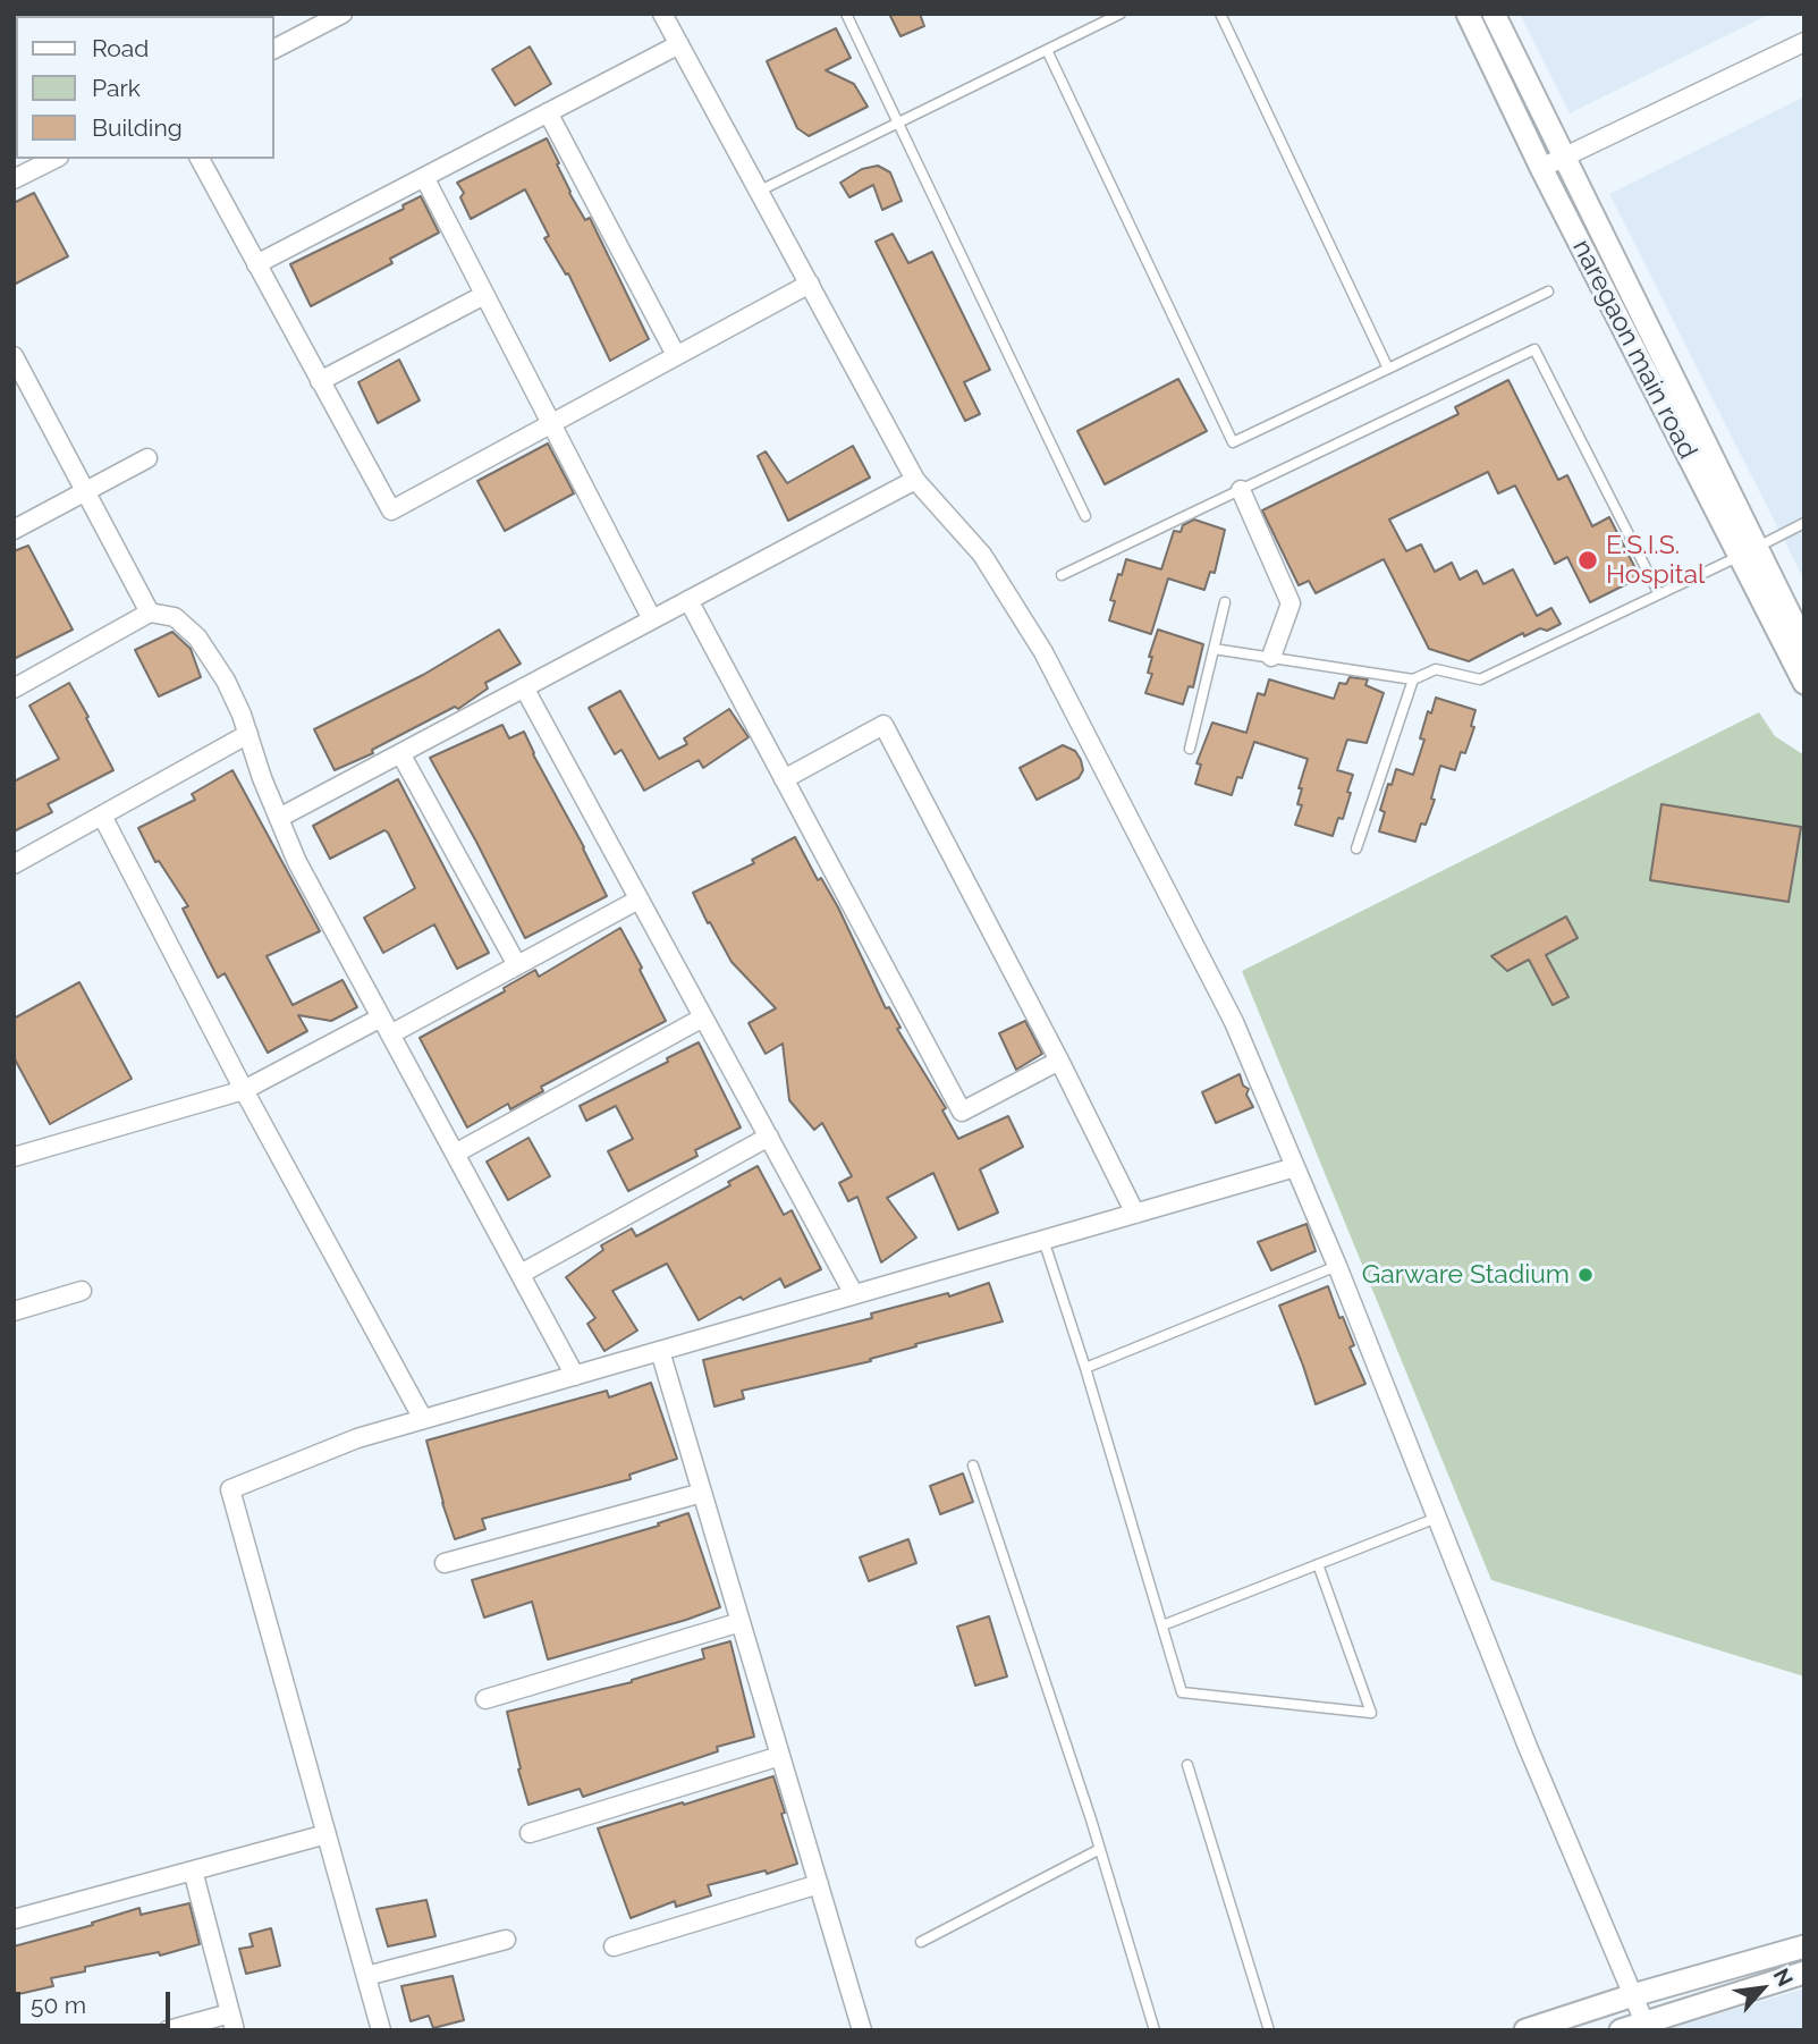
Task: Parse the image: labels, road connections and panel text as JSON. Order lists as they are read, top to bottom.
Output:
{
  "streets": {
    "street": ["naregaon main road"]
  },
  "places": ["E.S.I.S. Hospital", "Garware Stadium"],
  "legend": ["Road", "Park", "Building"],
  "scale_bar": "50 m",
  "north": "top right"
}
